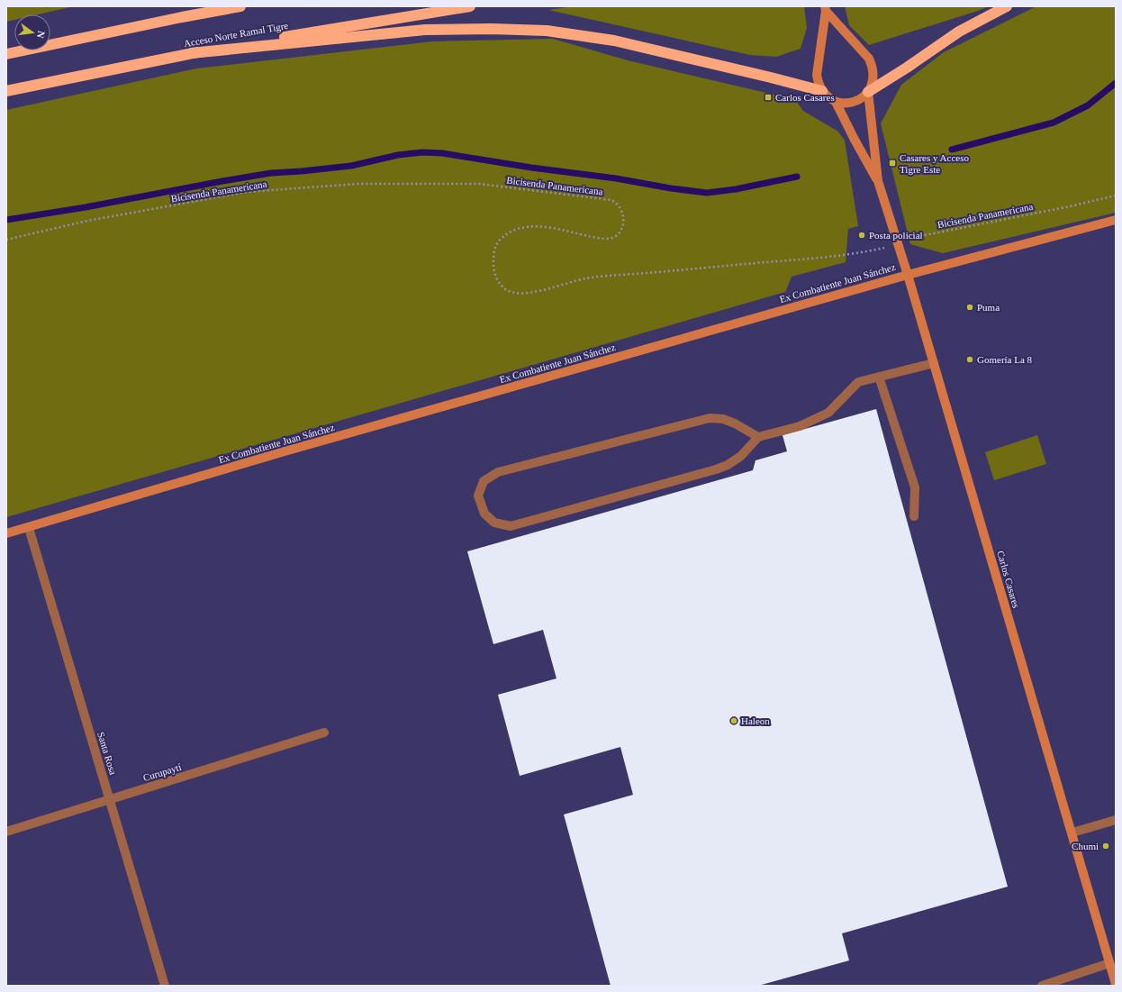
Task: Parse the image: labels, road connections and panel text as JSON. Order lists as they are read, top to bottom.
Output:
{
  "streets": {
    "highway": ["Acceso Norte Ramal Tigre"],
    "street": [
      "Ex Combatiente Juan Sánchez",
      "Carlos Casares",
      "Santa Rosa",
      "Curupaytí"
    ],
    "path": ["Bicisenda Panamericana"]
  },
  "crossings": [
    ["Bicisenda Panamericana", "Carlos Casares"],
    ["Ex Combatiente Juan Sánchez", "Carlos Casares"],
    ["Ex Combatiente Juan Sánchez", "Santa Rosa"],
    ["Santa Rosa", "Curupaytí"]
  ],
  "places": {
    "transit": ["Carlos Casares", "Casares y Acceso Tigre Este"],
    "other": [
      "Posta policial",
      "Puma",
      "Gomería La 8",
      "Haleon",
      "Chumi"
    ]
  },
  "north": "right"
}
